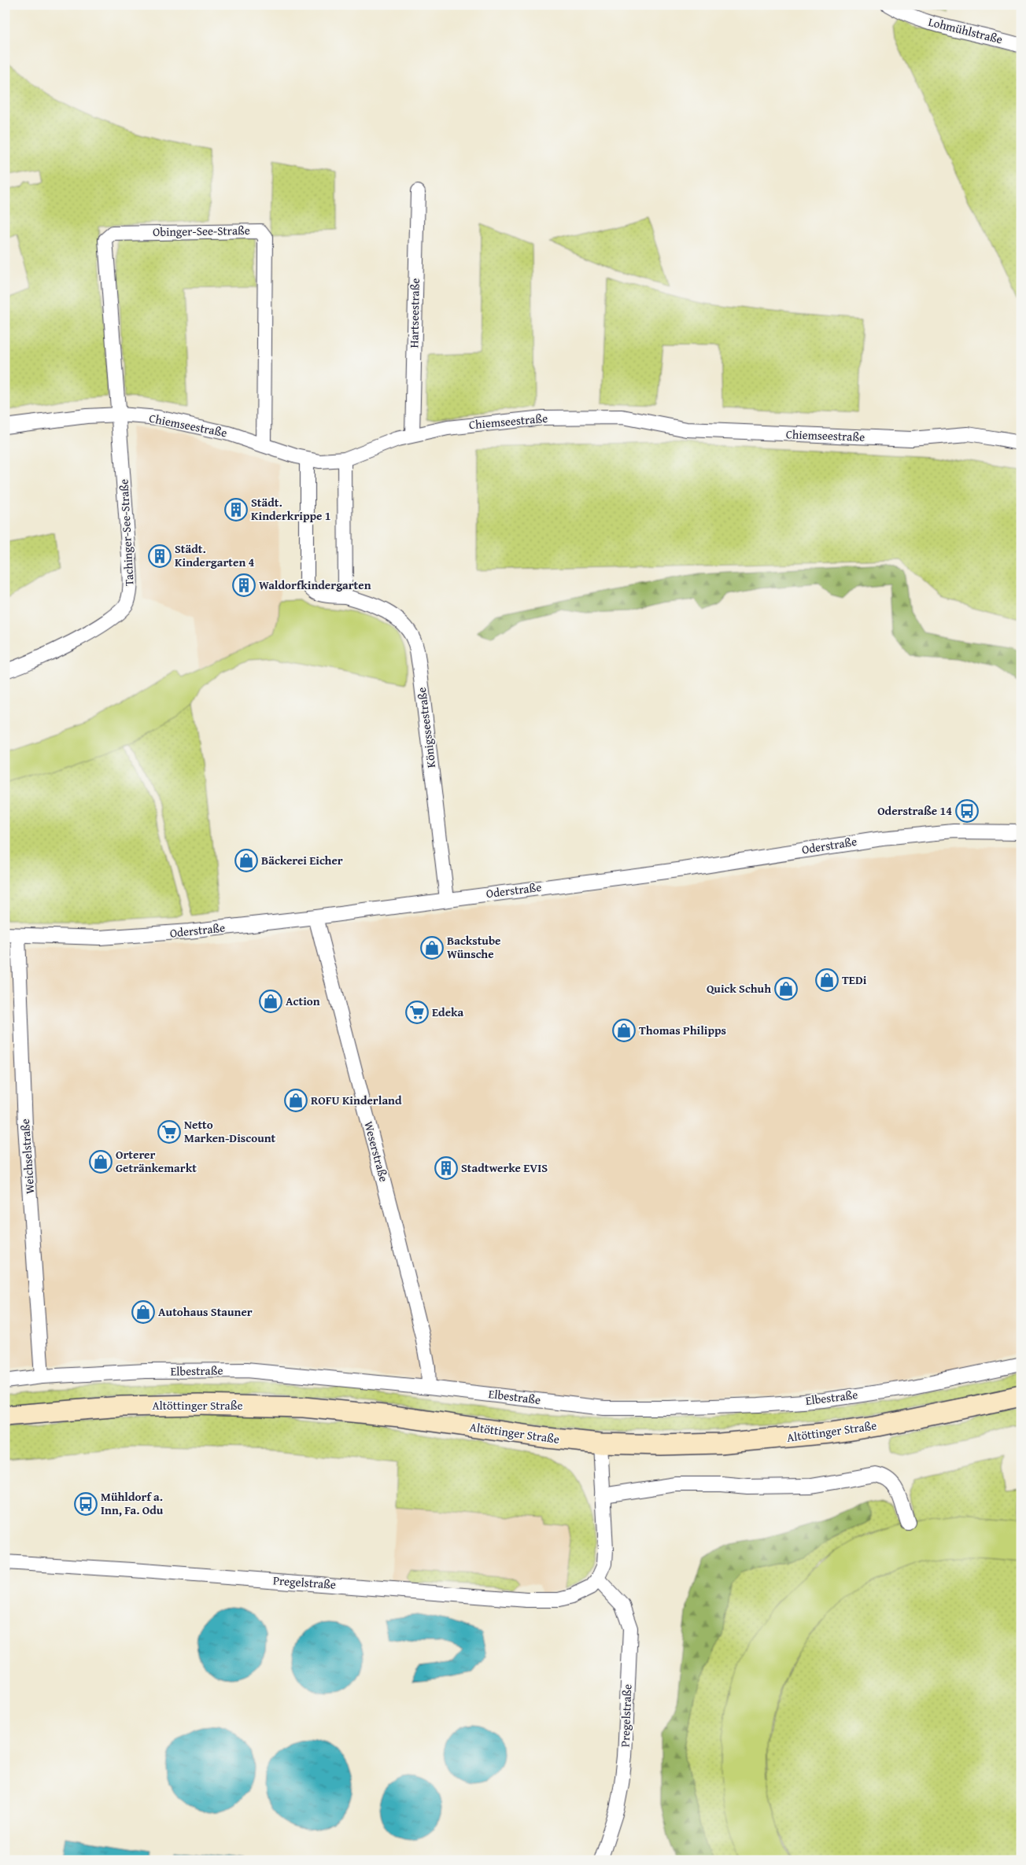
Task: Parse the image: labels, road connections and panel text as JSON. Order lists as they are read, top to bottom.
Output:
{
  "streets": {
    "main road": ["Altöttinger Straße"],
    "street": [
      "Lohmühlstraße",
      "Obinger-See-Straße",
      "Hartseestraße",
      "Chiemseestraße",
      "Tachinger-See-Straße",
      "Königsseestraße",
      "Oderstraße",
      "Weserstraße",
      "Weichselstraße",
      "Elbestraße",
      "Pregelstraße"
    ]
  },
  "crossings": [
    ["Obinger-See-Straße", "Chiemseestraße"],
    ["Obinger-See-Straße", "Tachinger-See-Straße"],
    ["Hartseestraße", "Chiemseestraße"],
    ["Chiemseestraße", "Tachinger-See-Straße"],
    ["Chiemseestraße", "Königsseestraße"],
    ["Königsseestraße", "Oderstraße"],
    ["Oderstraße", "Weserstraße"],
    ["Oderstraße", "Weichselstraße"],
    ["Weserstraße", "Elbestraße"],
    ["Weichselstraße", "Elbestraße"]
  ],
  "places": {
    "building": [
      "Städt. Kinderkrippe 1",
      "Städt. Kindergarten 4",
      "Waldorfkindergarten",
      "Stadtwerke EVIS"
    ],
    "bus stop": ["Oderstraße 14", "Mühldorf a. Inn, Fa. Odu"],
    "shop": [
      "Bäckerei Eicher",
      "Backstube Wünsche",
      "TEDi",
      "Quick Schuh",
      "Action",
      "Thomas Philipps",
      "ROFU Kinderland",
      "Orterer Getränkemarkt",
      "Autohaus Stauner"
    ],
    "supermarket": ["Edeka", "Netto Marken-Discount"]
  }
}
